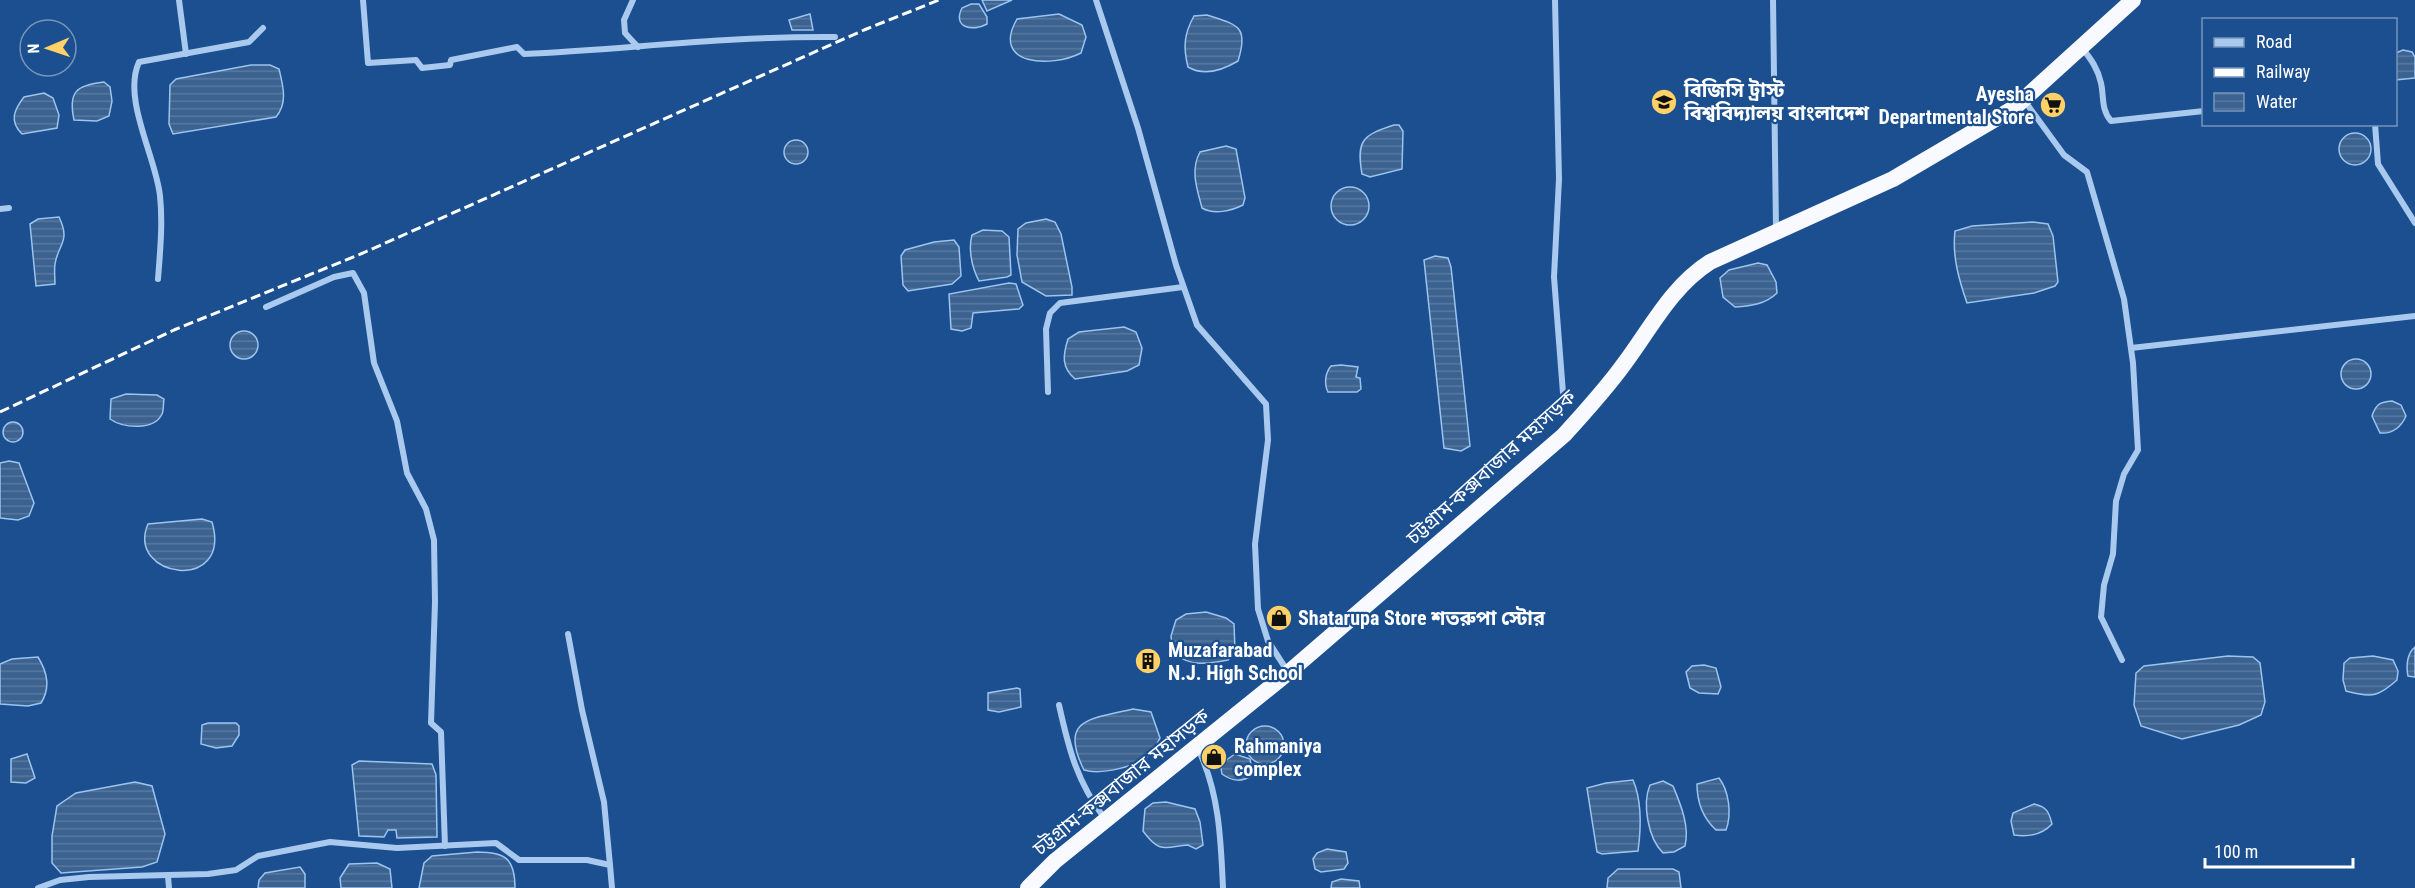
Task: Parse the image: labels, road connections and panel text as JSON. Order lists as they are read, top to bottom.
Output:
{
  "streets": {
    "highway": ["চট্টগ্রাম-কক্সবাজার মহাসড়ক"]
  },
  "places": {
    "school or university": ["বিজিসি ট্রাস্ট বিশ্ববিদ্যালয় বাংলাদেশ"],
    "supermarket": ["Ayesha Departmental Store"],
    "shop": ["Shatarupa Store শতরুপা স্টোর", "Rahmaniya complex"],
    "building": ["Muzafarabad N.J. High School"]
  },
  "legend": ["Road", "Railway", "Water"],
  "scale_bar": "100 m",
  "north": "left"
}
